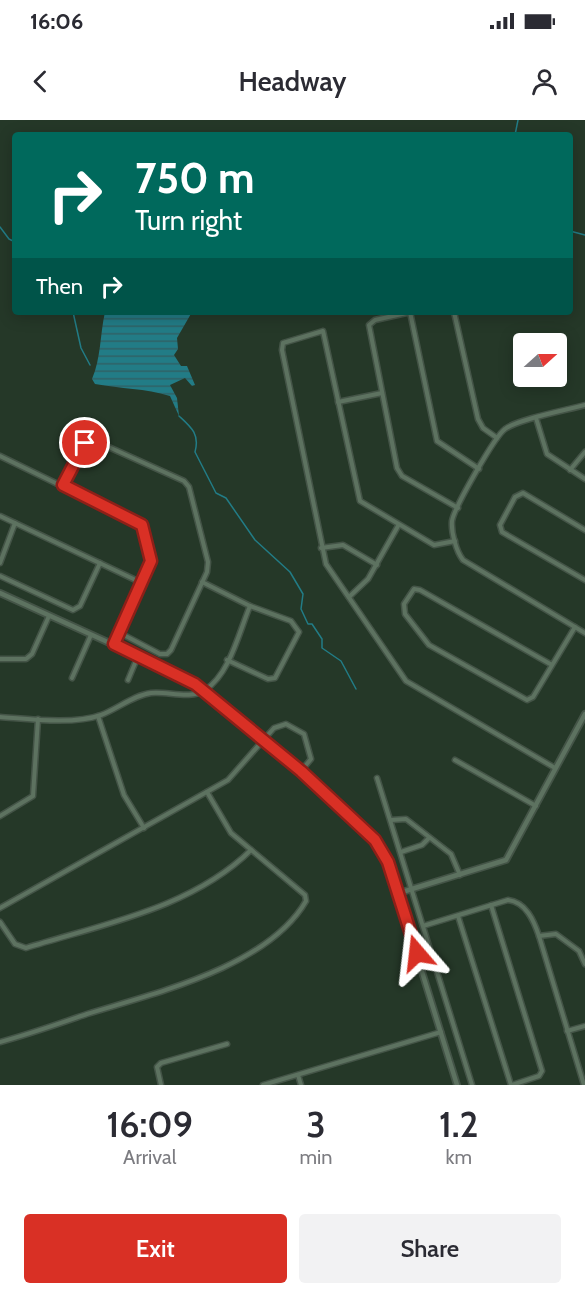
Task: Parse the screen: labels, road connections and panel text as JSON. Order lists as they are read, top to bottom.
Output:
{
  "north": "right",
  "page": {
    "status": "16:06",
    "header": "Headway",
    "turn": ["750 m", "Turn right"],
    "then": "Then",
    "eta": [
      "16:09",
      "Arrival",
      "3",
      "min",
      "1.2",
      "km"
    ],
    "buttons": ["Exit", "Share"]
  }
}
